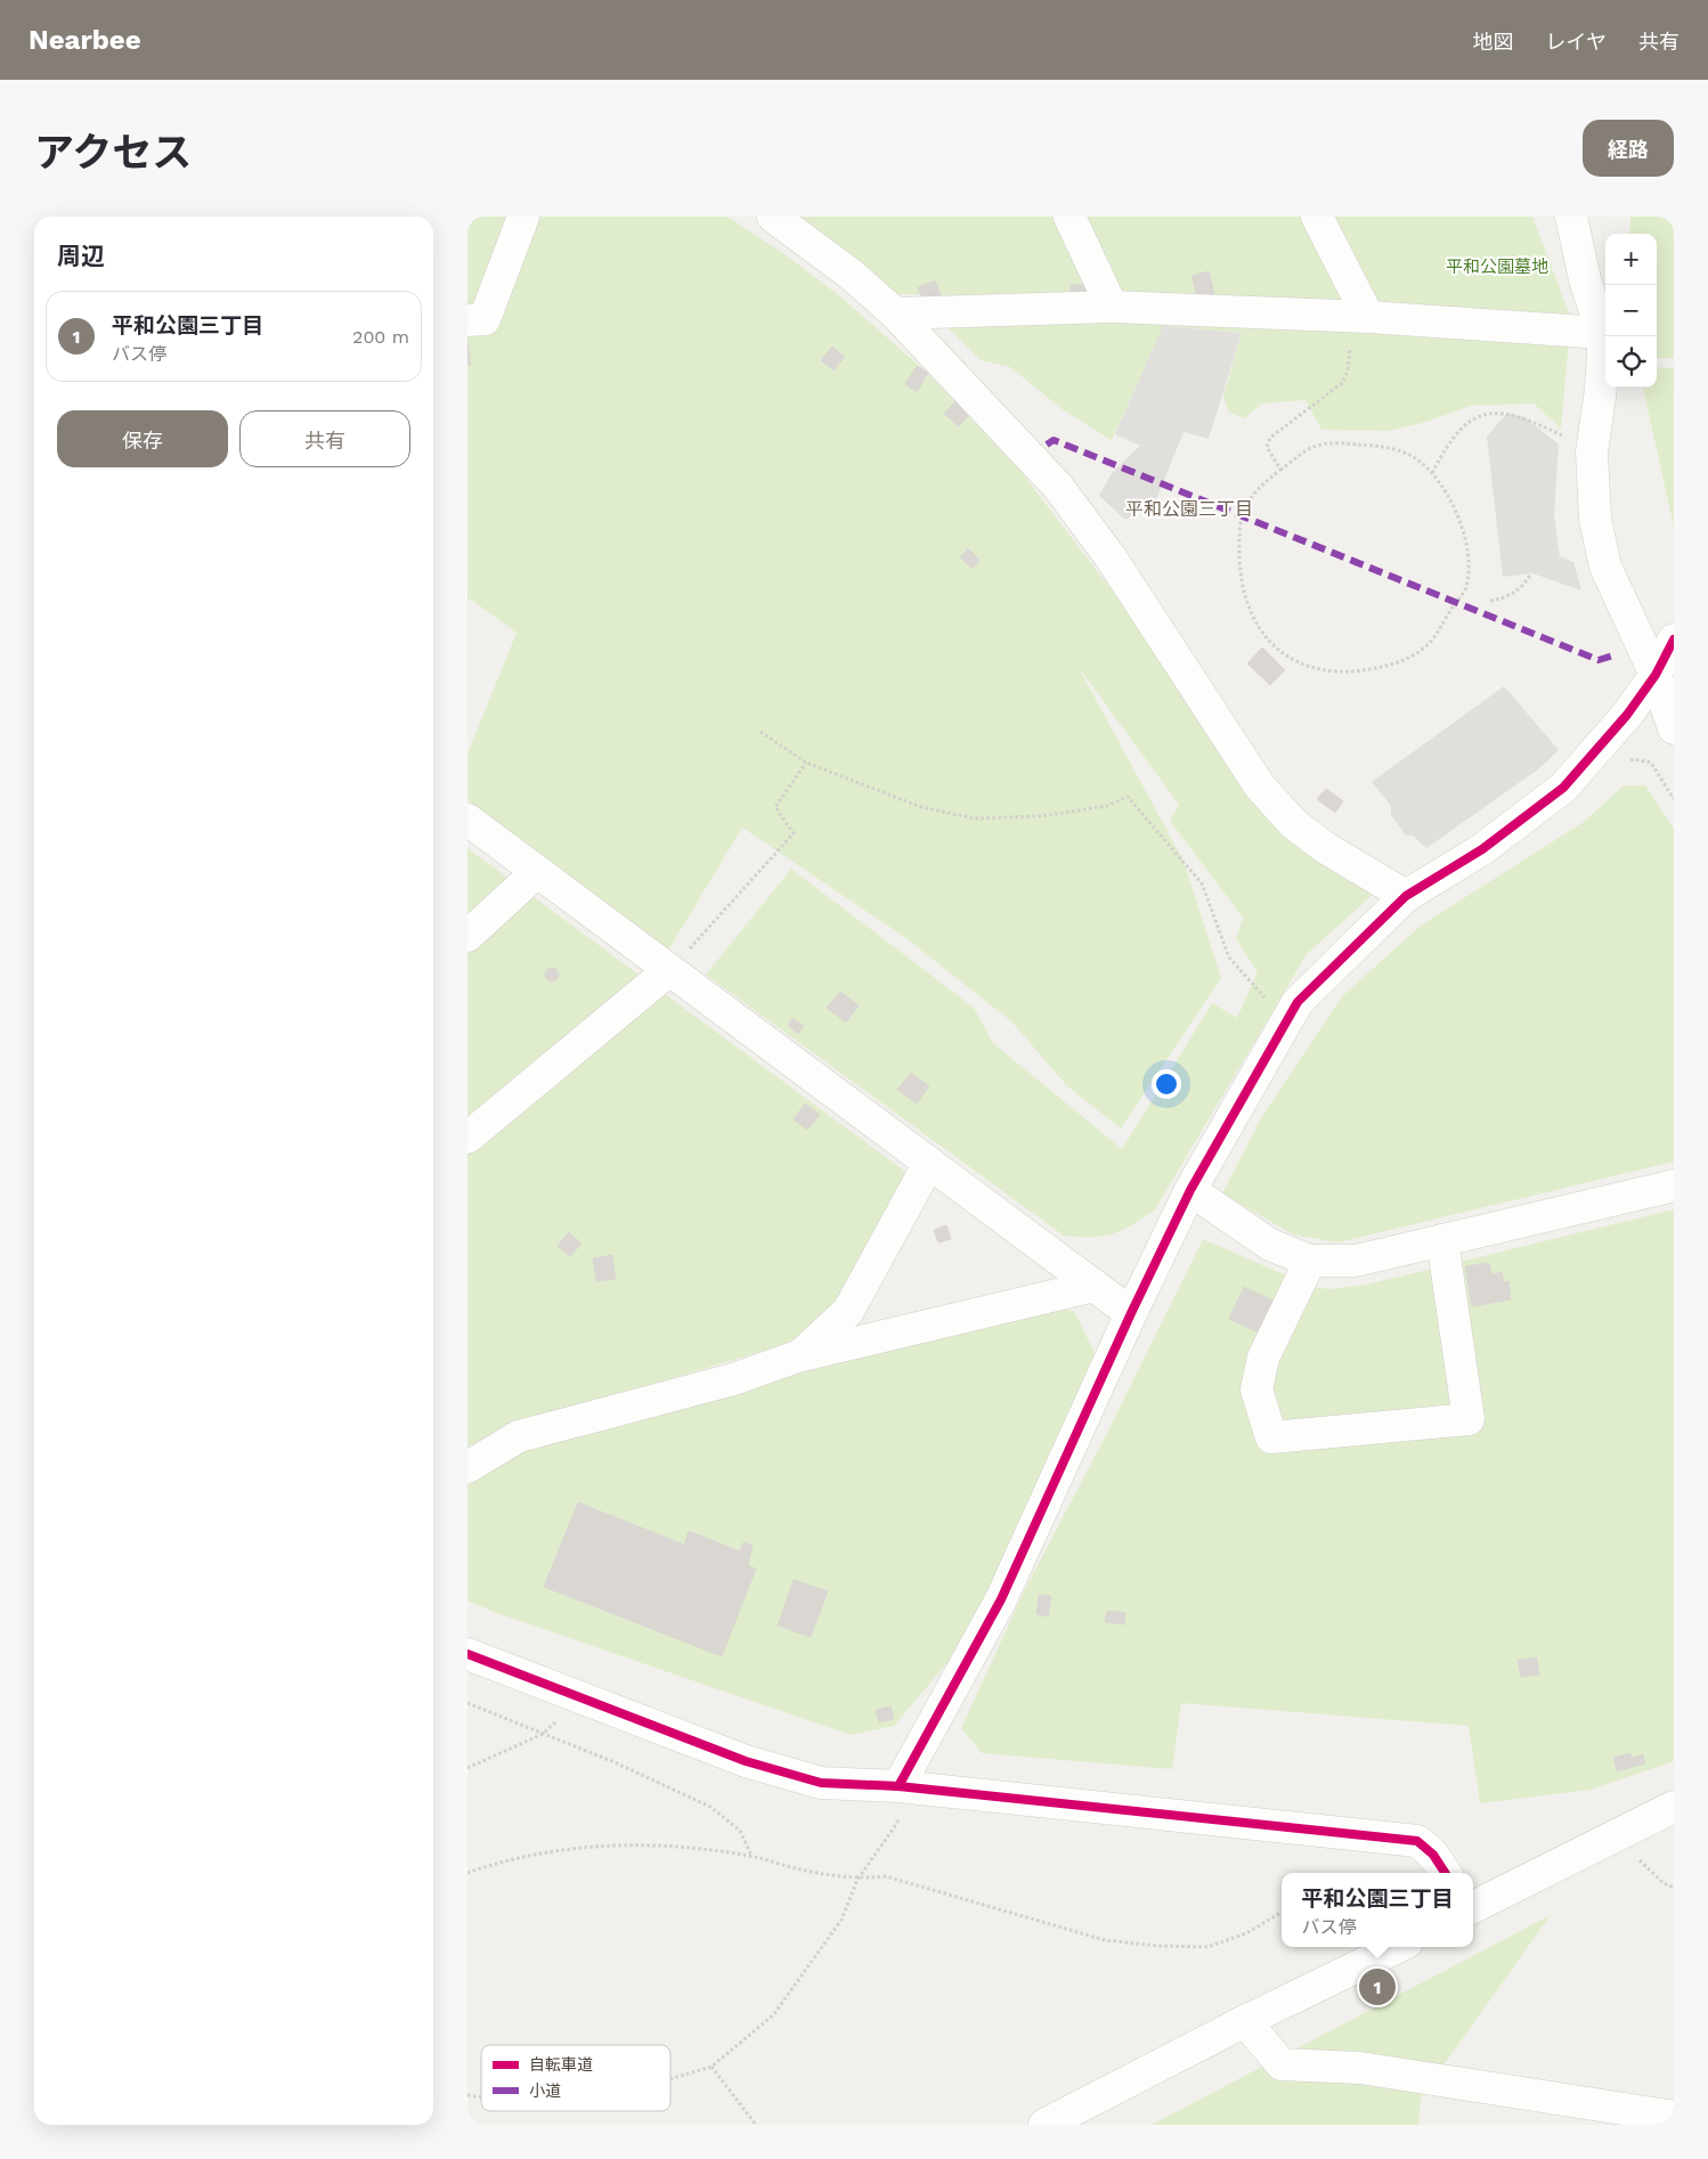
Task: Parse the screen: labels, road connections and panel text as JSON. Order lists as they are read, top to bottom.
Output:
{
  "districts": ["平和公園三丁目"],
  "parks": ["平和公園墓地"],
  "legend": ["自転車道", "小道"],
  "page": {
    "header": "Nearbee",
    "nav": ["地図", "レイヤ", "共有"],
    "title": "アクセス",
    "buttons": [
      "経路",
      ["保存", "共有"]
    ],
    "heading": "周辺",
    "map_buttons": ["+", "−"],
    "list": [
      {
        "mark": "1",
        "name": "平和公園三丁目",
        "note": "バス停",
        "value": "200 m"
      }
    ],
    "popup": ["平和公園三丁目", "バス停"],
    "pins": "1"
  }
}
